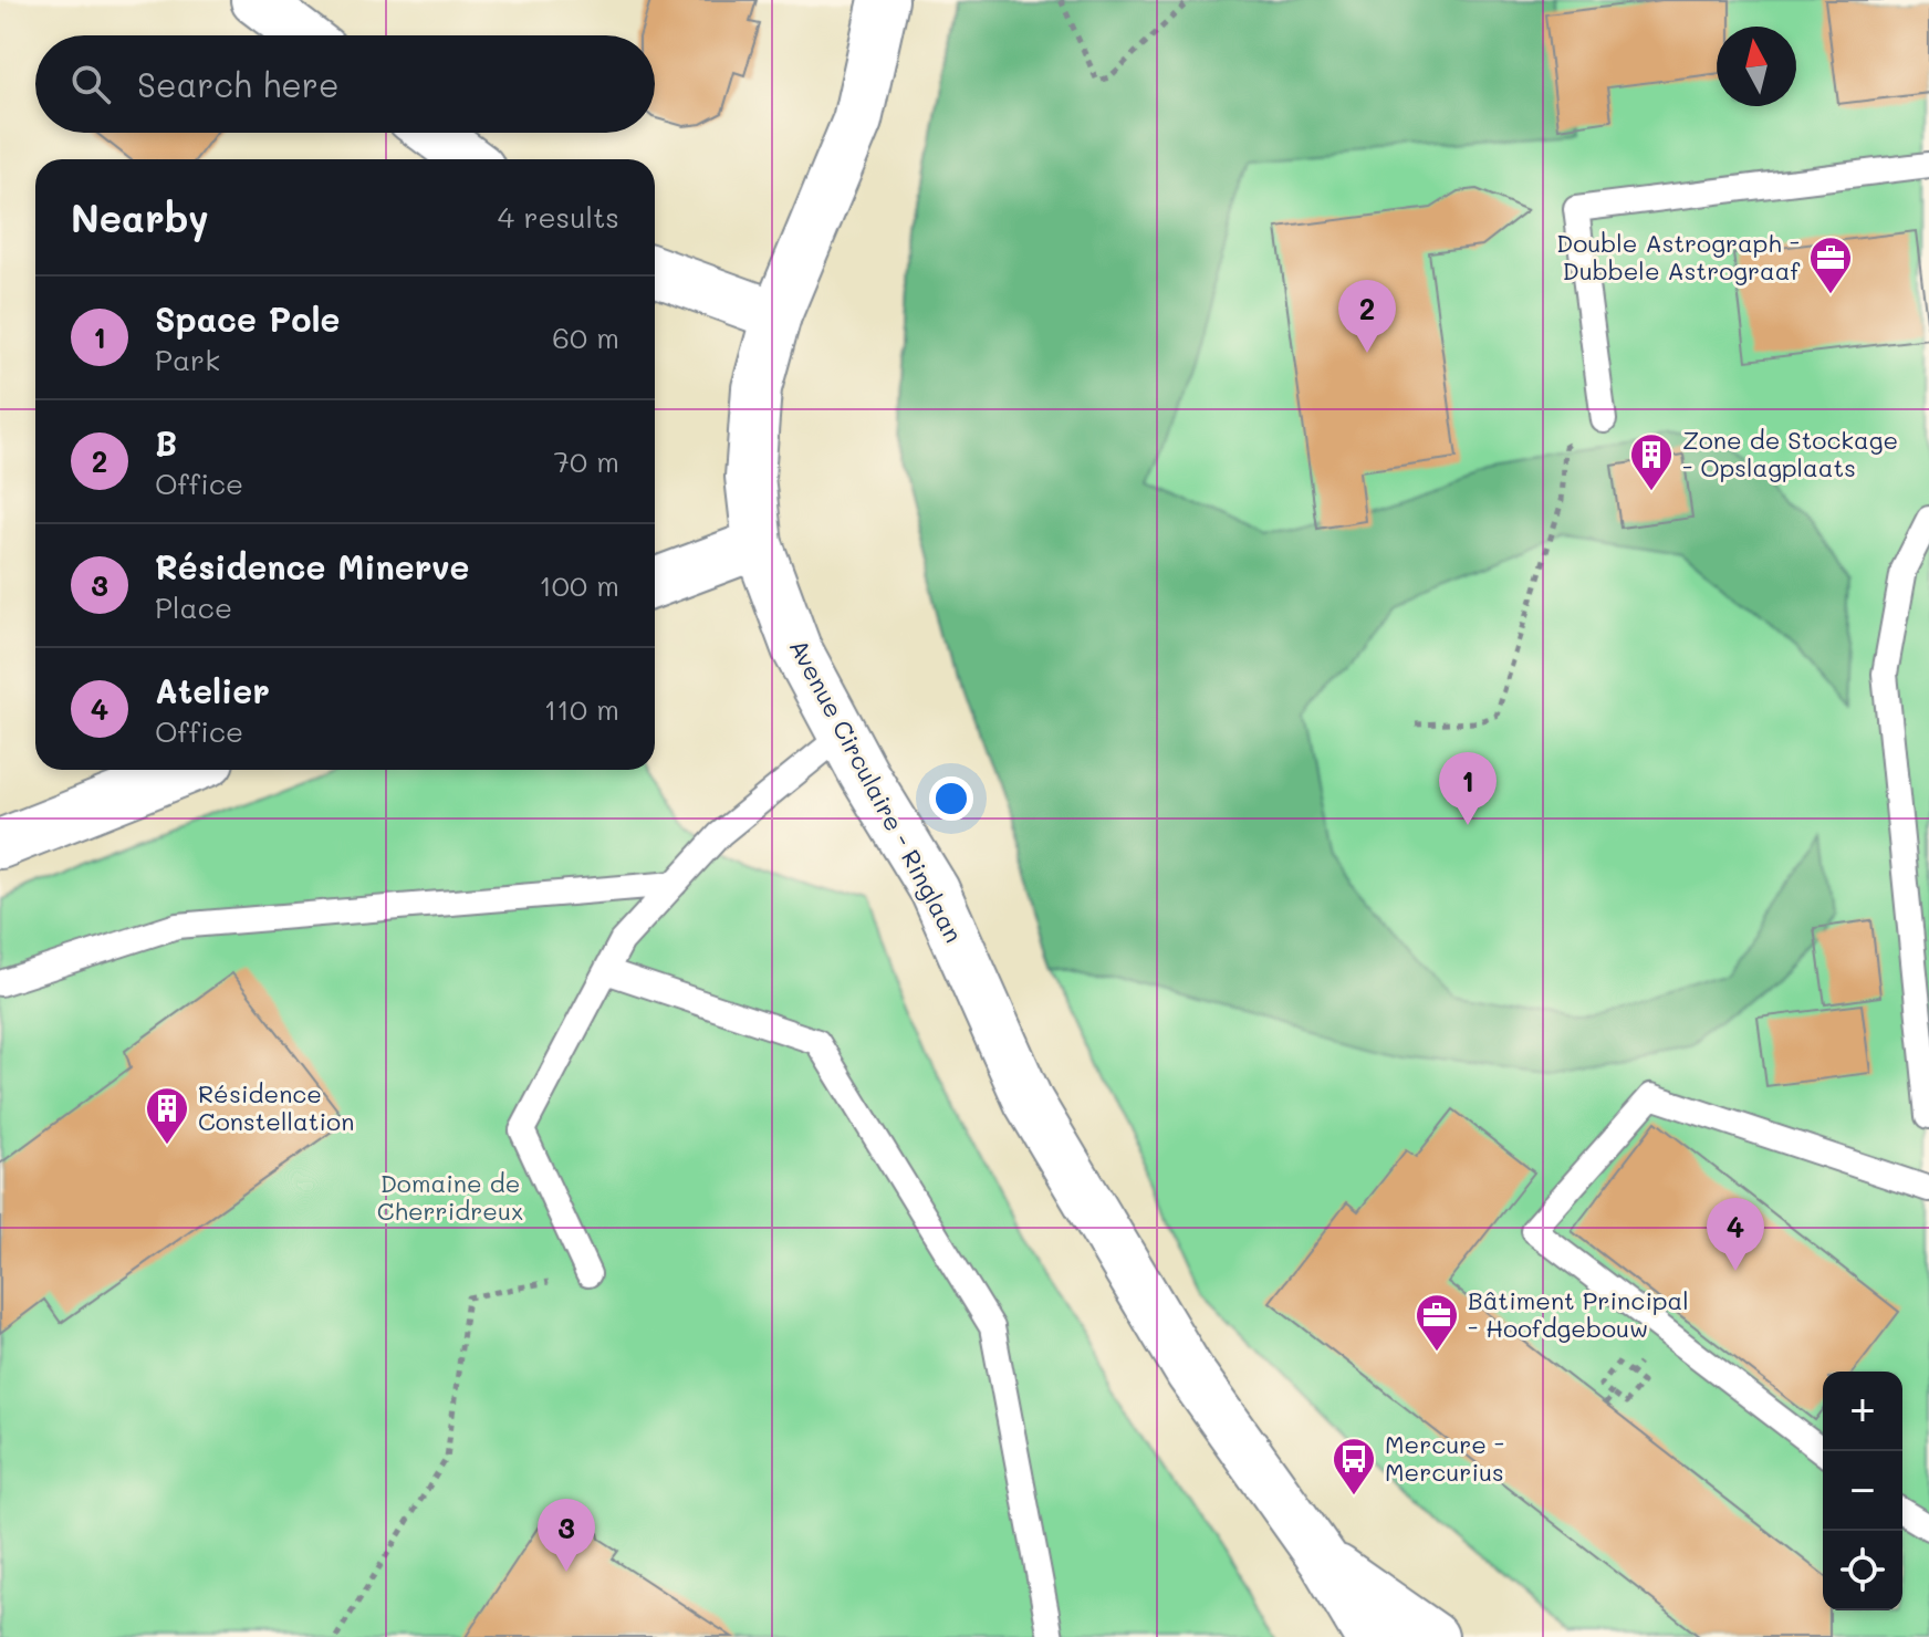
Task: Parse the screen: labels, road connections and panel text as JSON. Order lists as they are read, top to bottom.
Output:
{
  "streets": {
    "street": ["Avenue Circulaire - Ringlaan"]
  },
  "parks": ["Domaine de Cherridreux"],
  "places": {
    "office": ["Double Astrograph - Dubbele Astrograaf", "Bâtiment Principal - Hoofdgebouw"],
    "building": ["Zone de Stockage - Opslagplaats", "Résidence Constellation"],
    "bus stop": ["Mercure - Mercurius"]
  },
  "north": "top",
  "page": {
    "search": "Search here",
    "heading": ["Nearby", "4 results"],
    "list": [
      {
        "mark": "1",
        "name": "Space Pole",
        "note": "Park",
        "value": "60 m"
      },
      {
        "mark": "2",
        "name": "B",
        "note": "Office",
        "value": "70 m"
      },
      {
        "mark": "3",
        "name": "Résidence Minerve",
        "note": "Place",
        "value": "100 m"
      },
      {
        "mark": "4",
        "name": "Atelier",
        "note": "Office",
        "value": "110 m"
      }
    ],
    "pins": [
      "2",
      "1",
      "4",
      "3"
    ],
    "map_buttons": ["+", "−"]
  }
}
